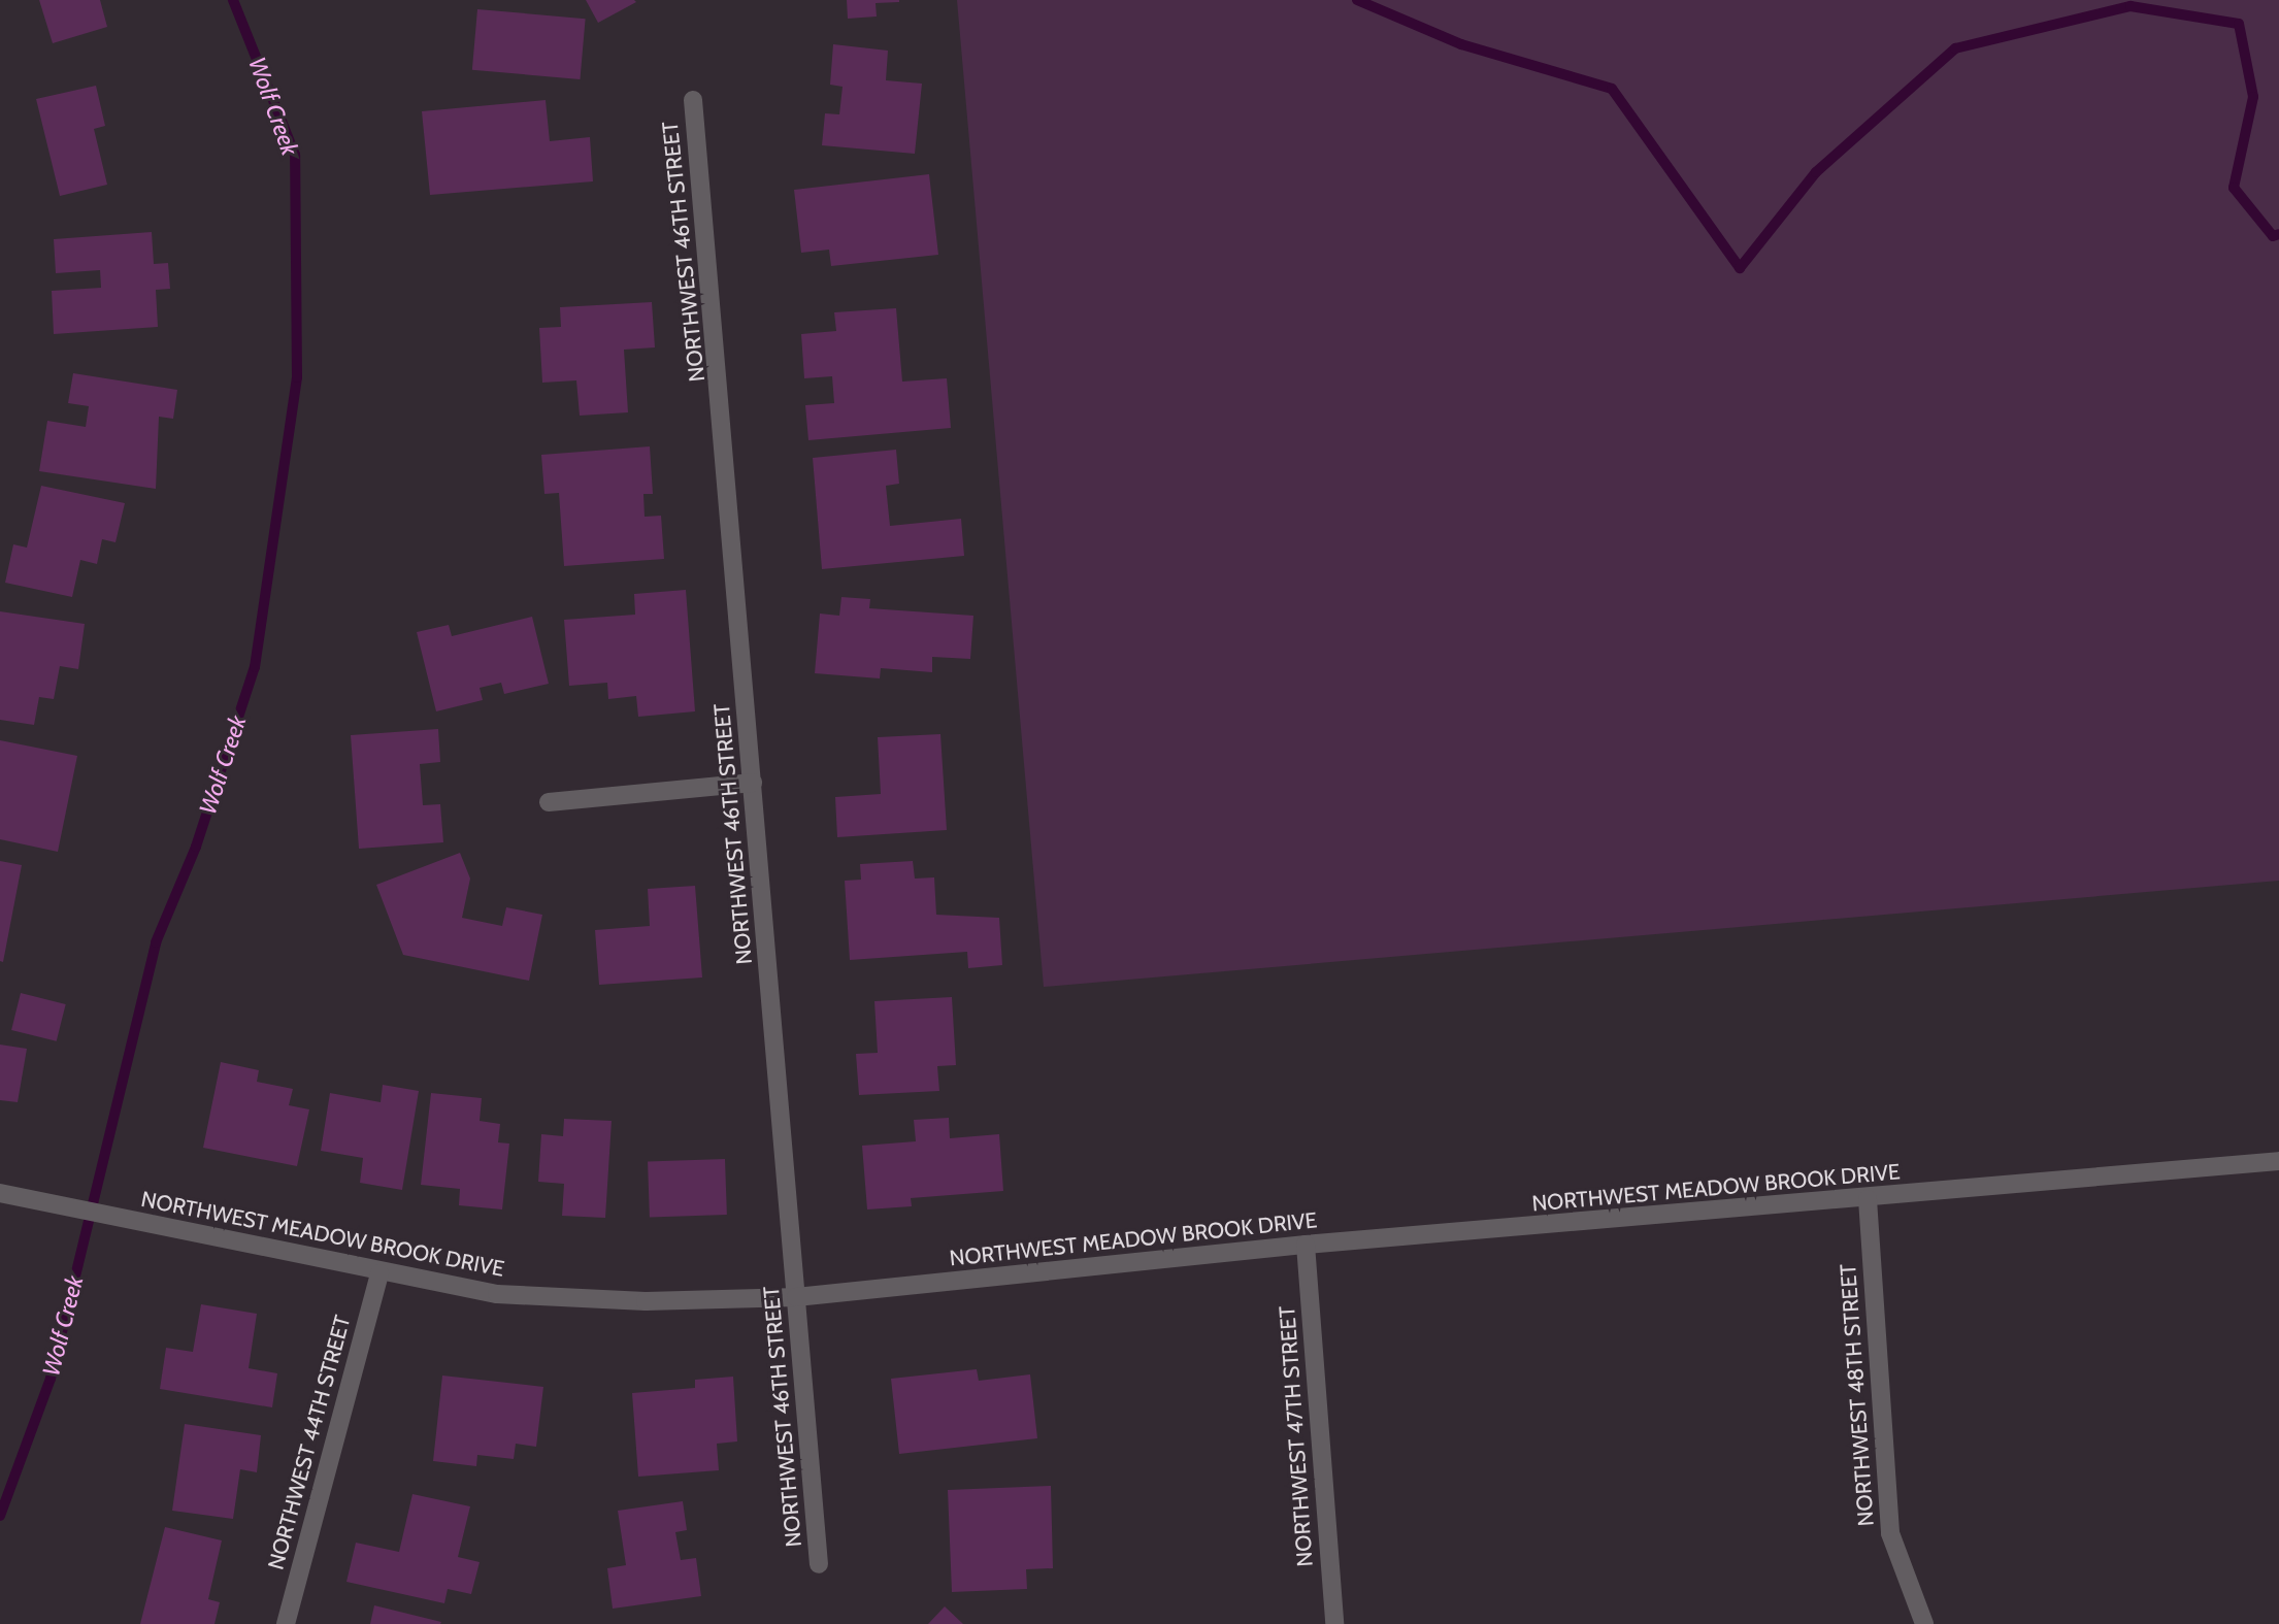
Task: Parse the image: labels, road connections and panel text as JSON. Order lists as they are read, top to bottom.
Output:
{
  "streets": {
    "street": [
      "NORTHWEST 46TH STREET",
      "NORTHWEST MEADOW BROOK DRIVE",
      "NORTHWEST 48TH STREET",
      "NORTHWEST 47TH STREET",
      "NORTHWEST 44TH STREET"
    ]
  },
  "crossings": [
    ["NORTHWEST 46TH STREET", "NORTHWEST MEADOW BROOK DRIVE"],
    ["NORTHWEST MEADOW BROOK DRIVE", "NORTHWEST 48TH STREET"],
    ["NORTHWEST MEADOW BROOK DRIVE", "NORTHWEST 47TH STREET"],
    ["NORTHWEST MEADOW BROOK DRIVE", "NORTHWEST 44TH STREET"]
  ],
  "water": ["Wolf Creek"]
}
